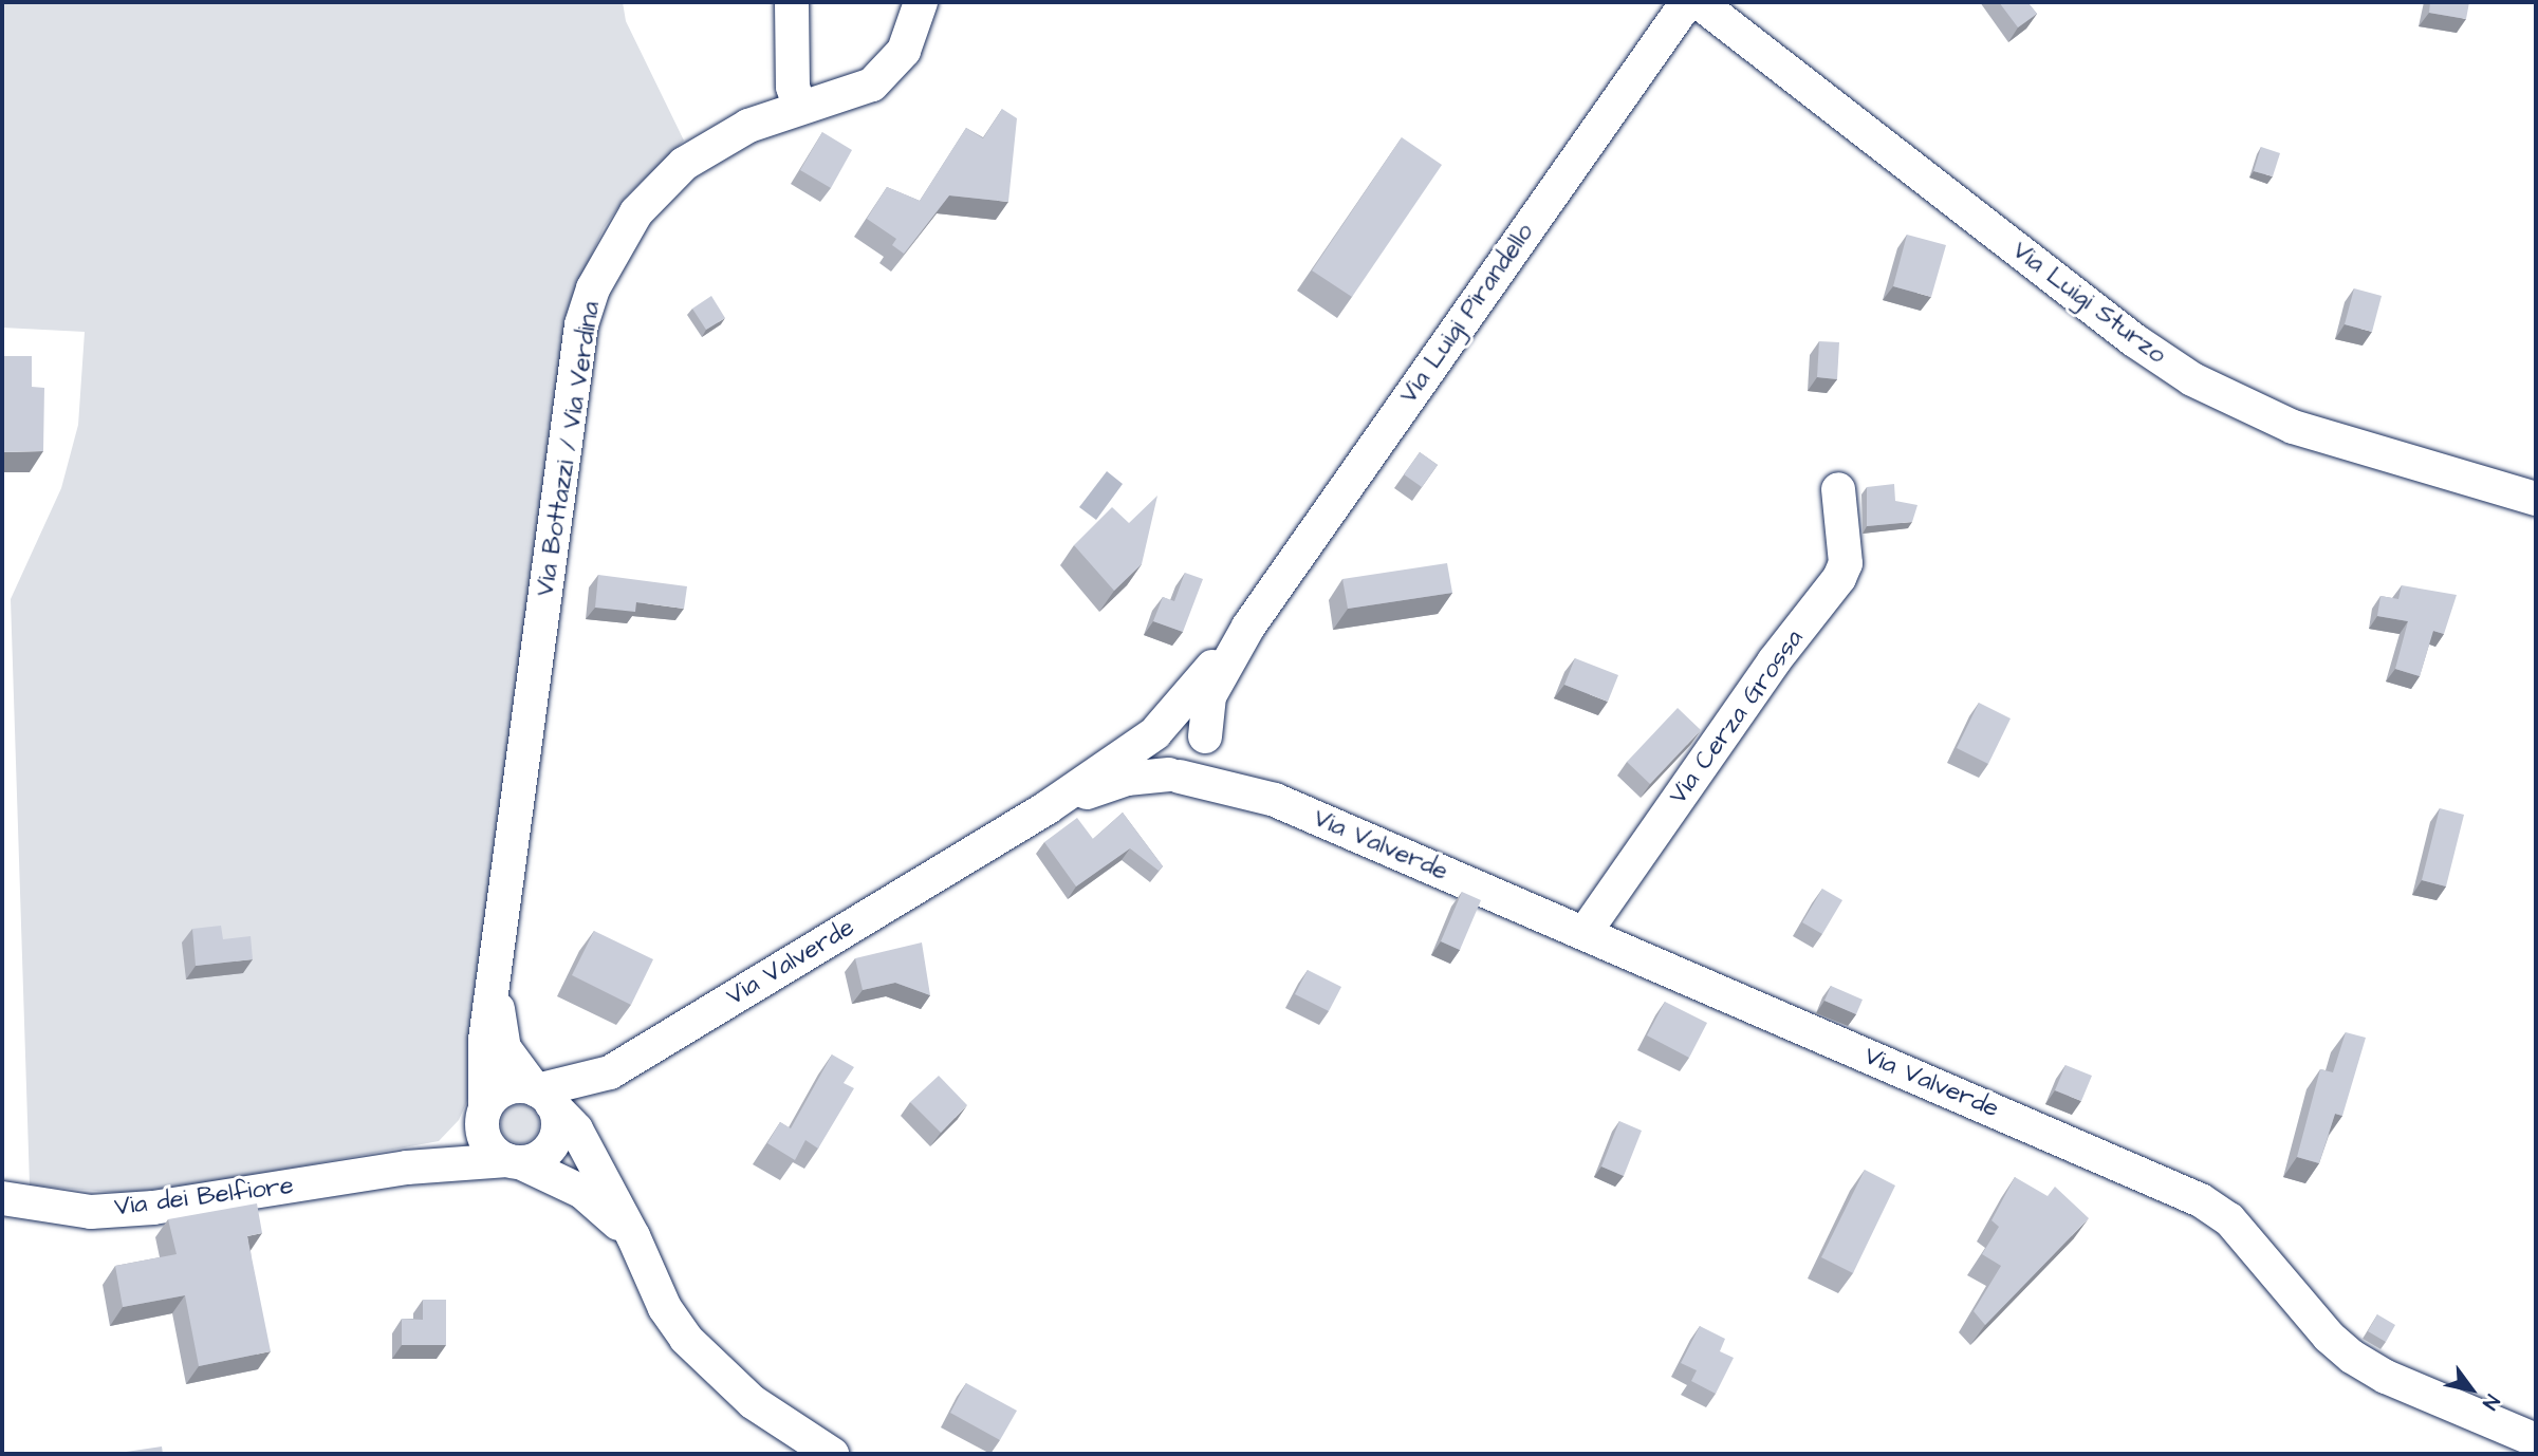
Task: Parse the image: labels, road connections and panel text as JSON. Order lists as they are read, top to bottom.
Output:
{
  "streets": {
    "street": [
      "Via Luigi Sturzo",
      "Via Luigi Pirandello",
      "Via Bottazzi / Via Verdina",
      "Via Cerza Grossa",
      "Via Valverde",
      "Via dei Belfiore"
    ]
  },
  "crossings": [
    ["Via Cerza Grossa", "Via Valverde"]
  ],
  "north": "bottom right"
}
